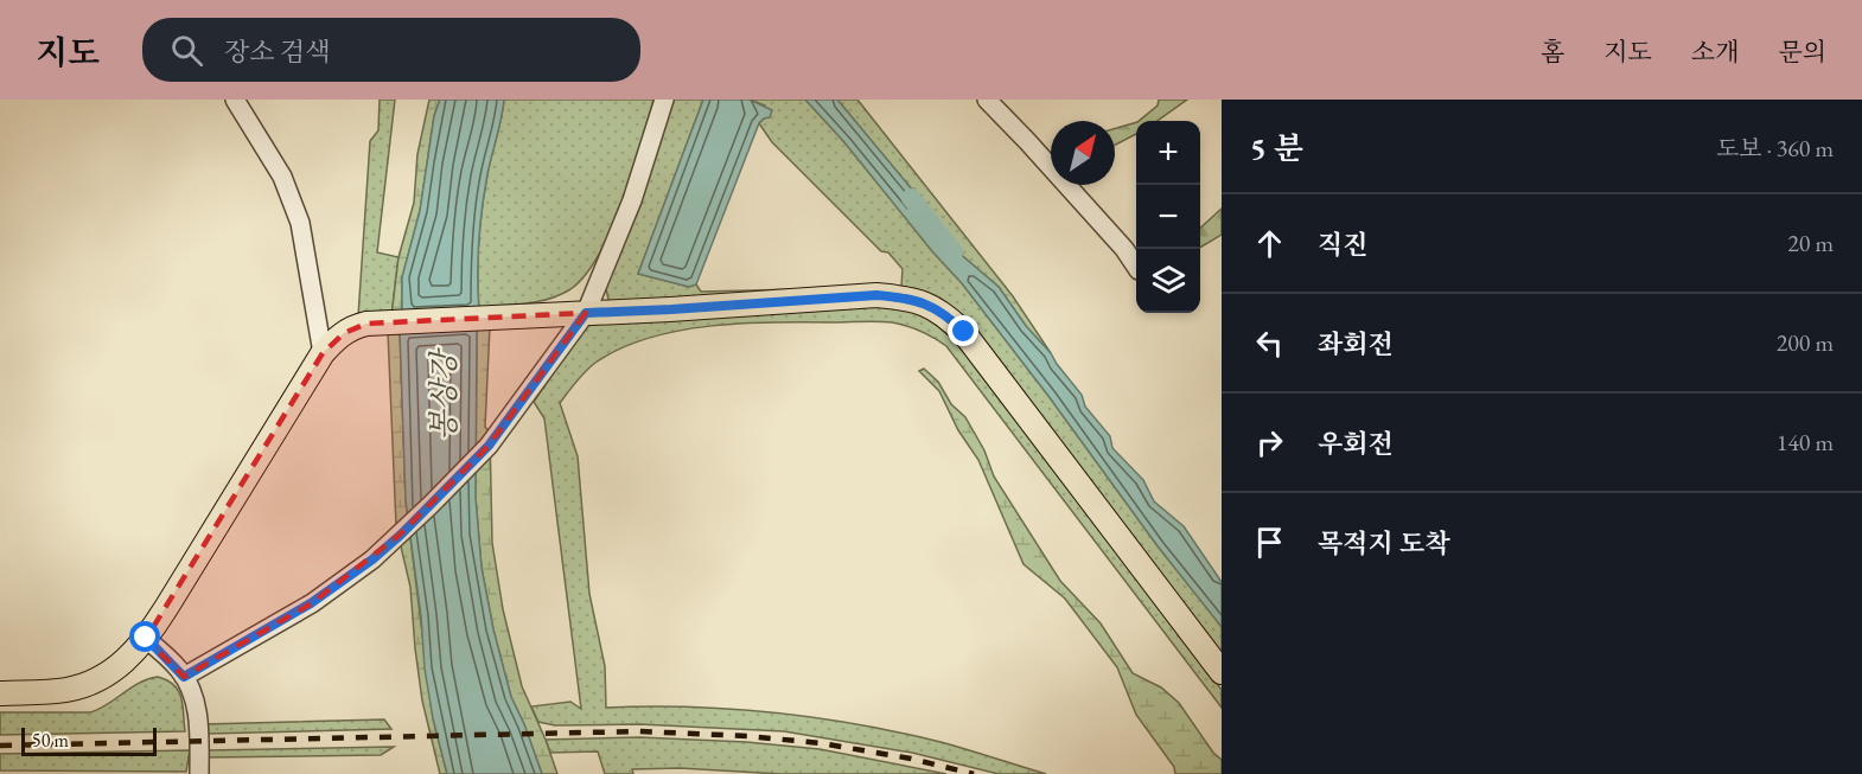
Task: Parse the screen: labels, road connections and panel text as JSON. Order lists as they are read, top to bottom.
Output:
{
  "water": ["봉상강"],
  "scale_bar": "50 m",
  "north": "top right",
  "page": {
    "header": "지도",
    "search": "장소 검색",
    "nav": [
      "홈",
      "지도",
      "소개",
      "문의"
    ],
    "heading": ["5 분", "도보 · 360 m"],
    "map_buttons": ["+", "−"],
    "list": [
      ["직진", "20 m"],
      ["좌회전", "200 m"],
      ["우회전", "140 m"],
      "목적지 도착"
    ],
    "scale": "50 m"
  }
}
